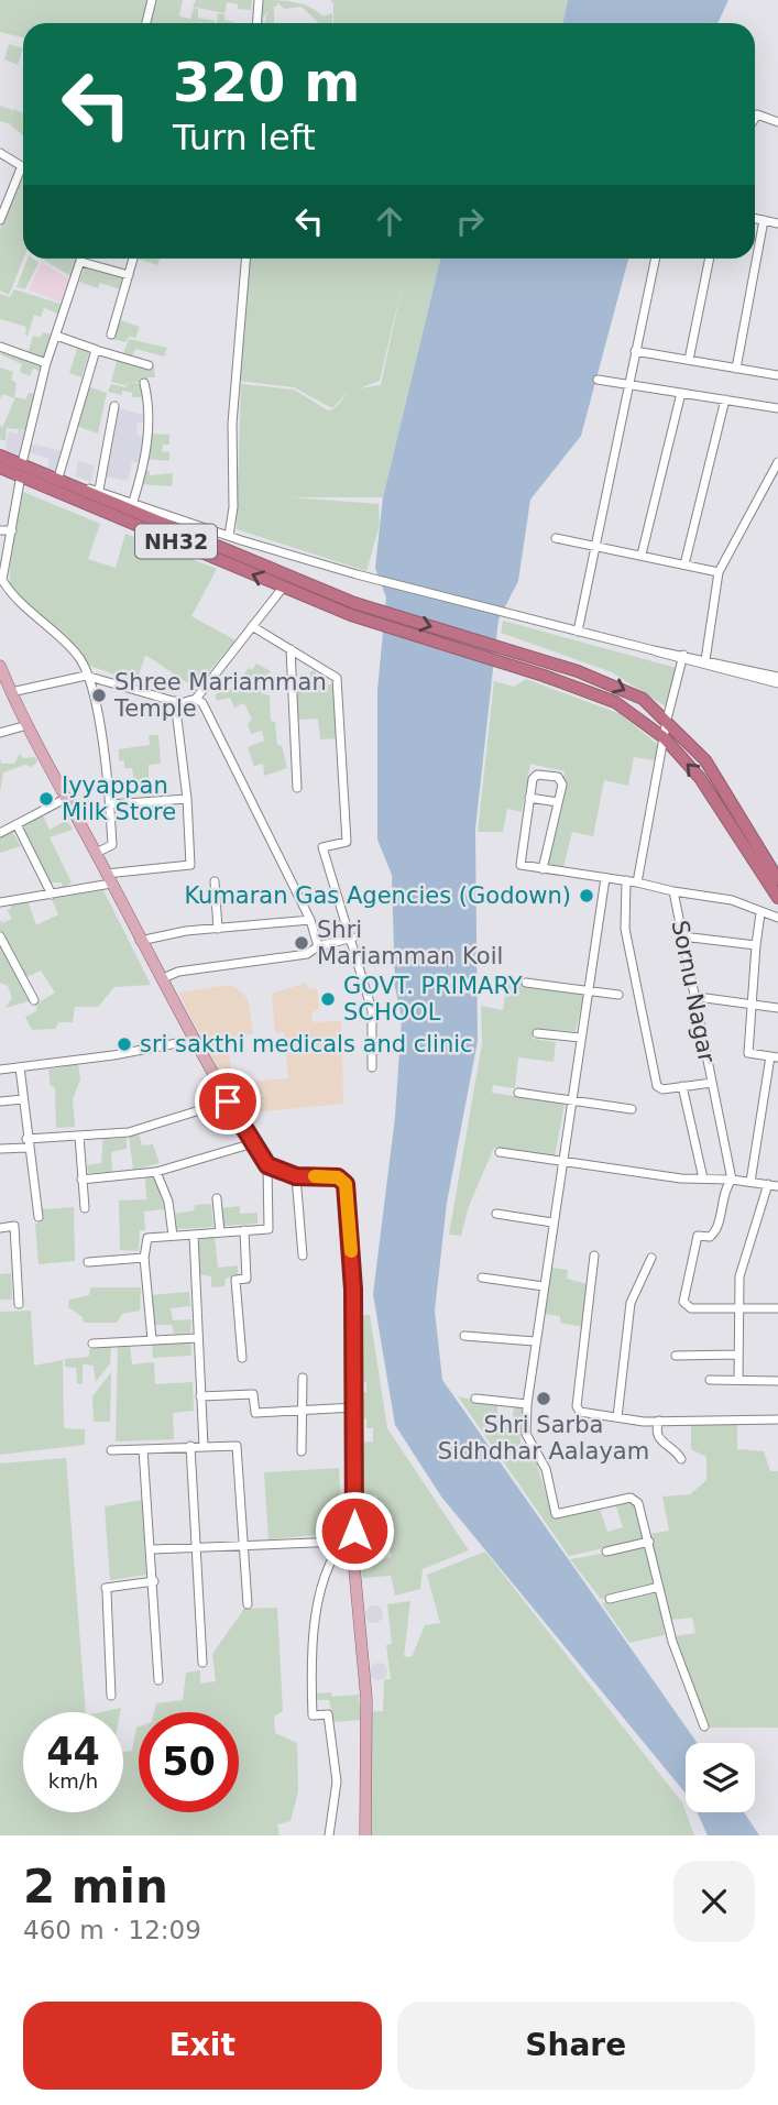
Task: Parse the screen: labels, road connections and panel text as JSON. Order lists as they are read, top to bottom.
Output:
{
  "streets": {
    "highway": ["NH32"],
    "street": ["Sornu Nagar"]
  },
  "places": [
    "Shree Mariamman Temple",
    "Iyyappan Milk Store",
    "Kumaran Gas Agencies (Godown)",
    "Shri Mariamman Koil",
    "GOVT. PRIMARY SCHOOL",
    "sri sakthi medicals and clinic",
    "Shri Sarba Sidhdhar Aalayam"
  ],
  "page": {
    "turn": ["320 m", "Turn left"],
    "speed": "44 km/h",
    "limit": "50",
    "heading": ["2 min", "460 m · 12:09"],
    "buttons": ["Exit", "Share"]
  }
}
